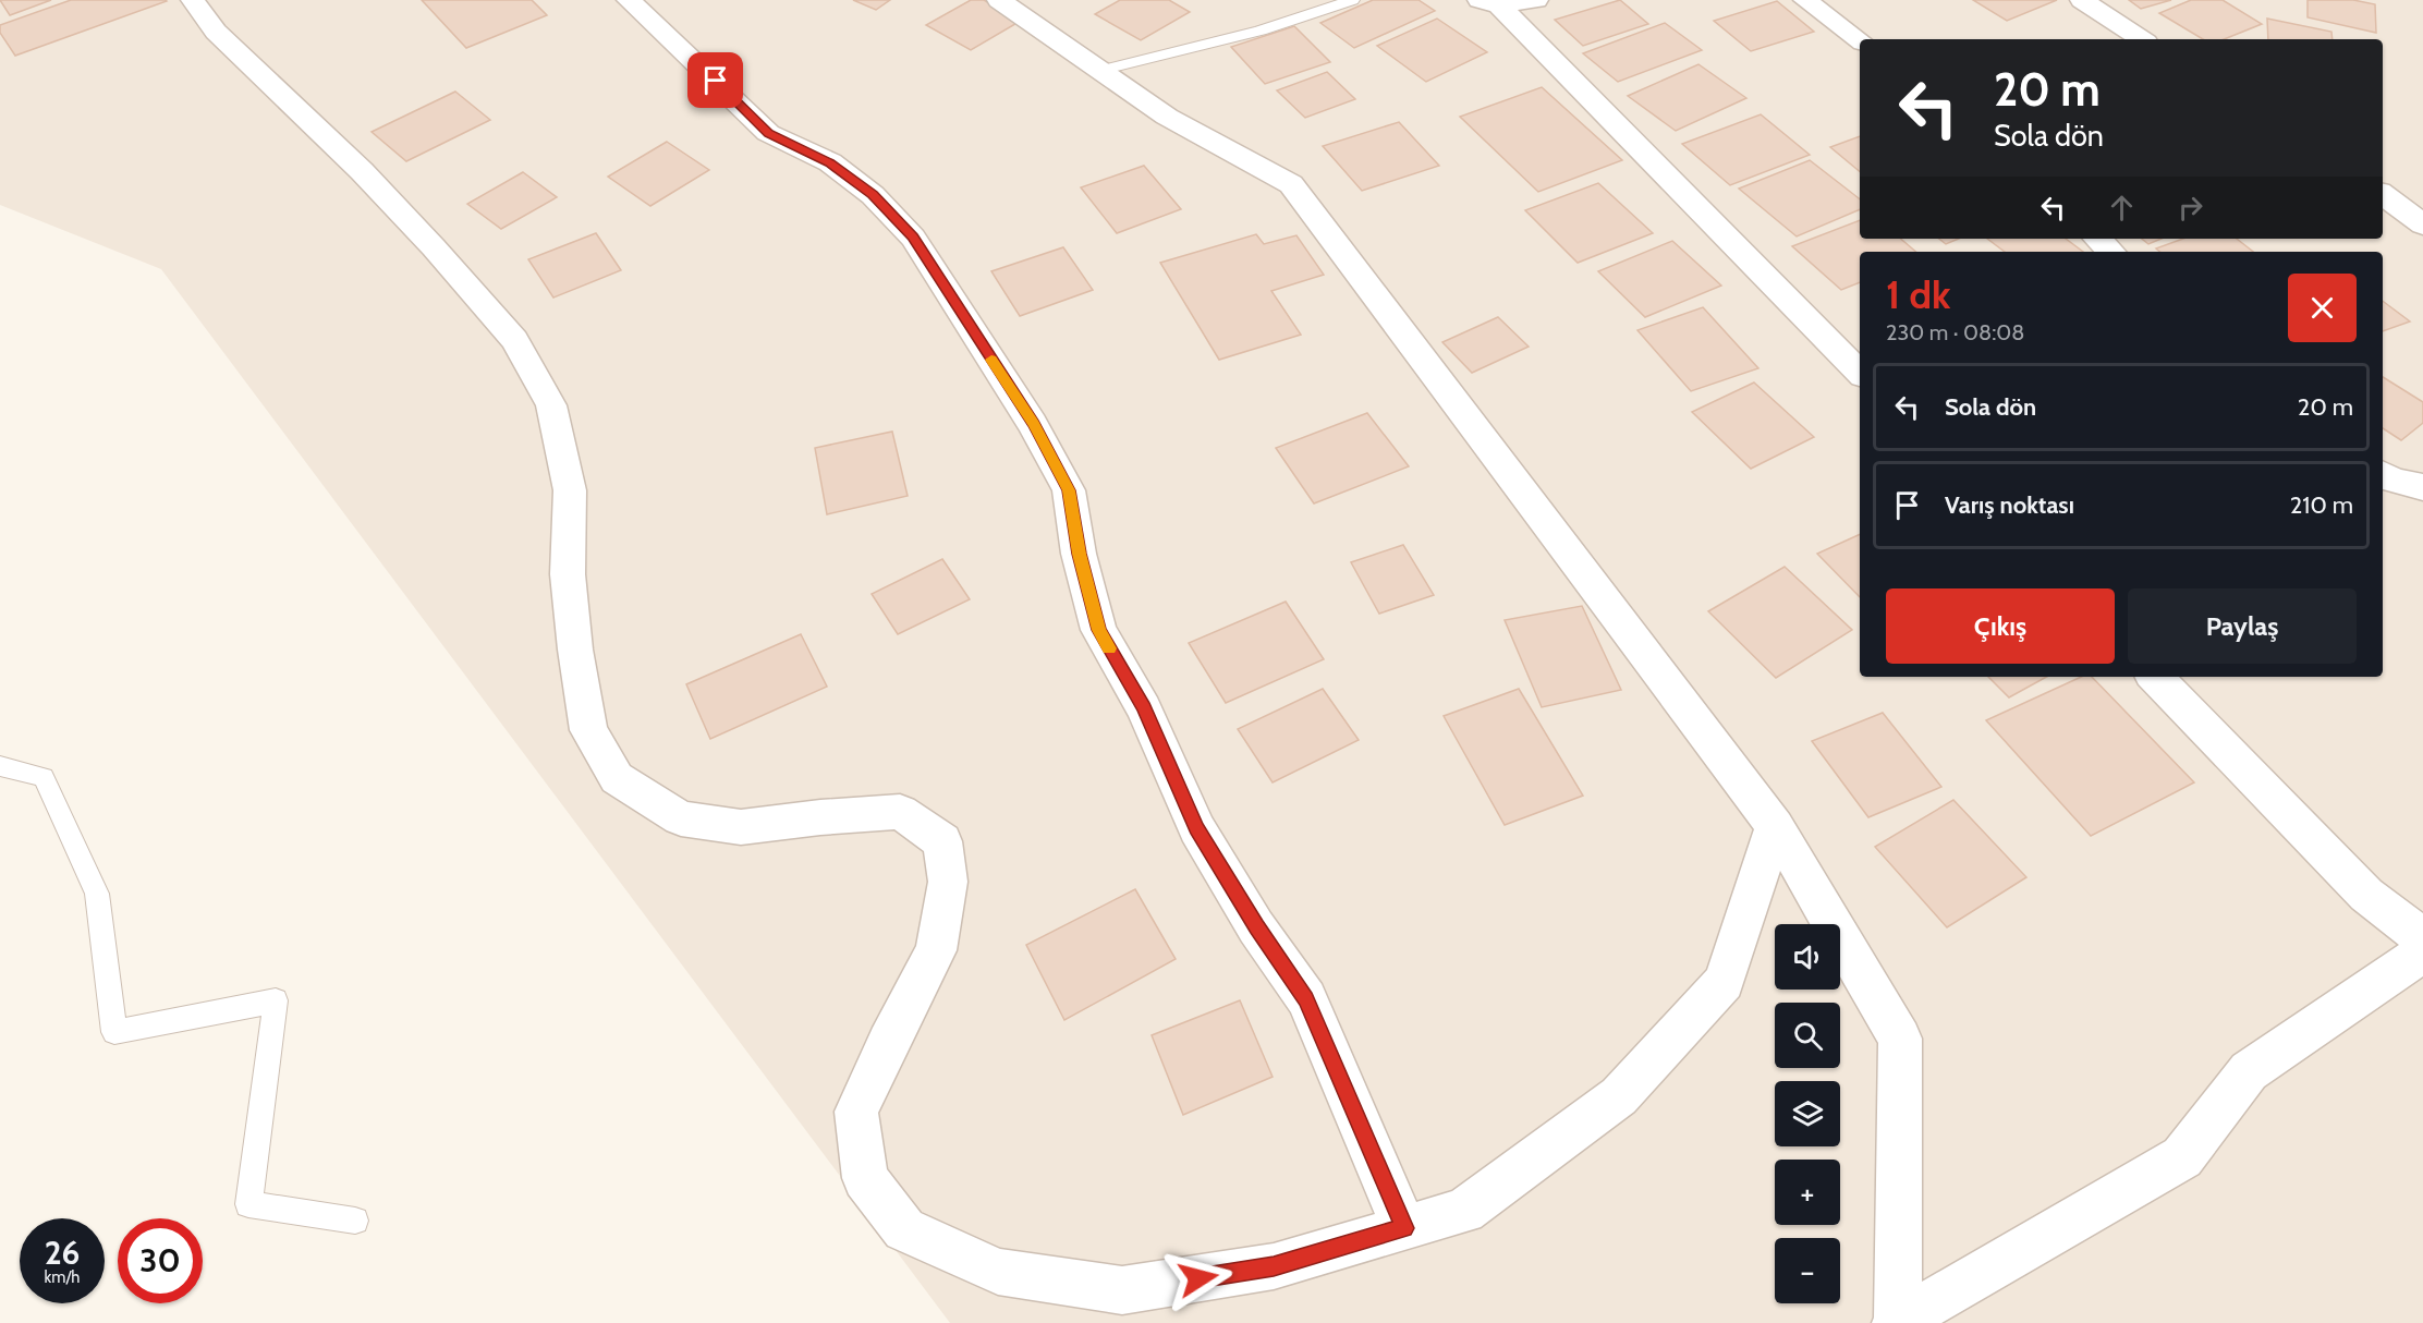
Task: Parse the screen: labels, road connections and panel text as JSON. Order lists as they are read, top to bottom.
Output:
{
  "page": {
    "turn": ["20 m", "Sola dön"],
    "heading": ["1 dk", "230 m · 08:08"],
    "list": [
      {
        "name": "Sola dön",
        "value": "20 m"
      },
      {
        "name": "Varış noktası",
        "value": "210 m"
      }
    ],
    "buttons": ["Çıkış", "Paylaş"],
    "map_buttons": ["+", "−"],
    "speed": "26 km/h",
    "limit": "30"
  }
}
